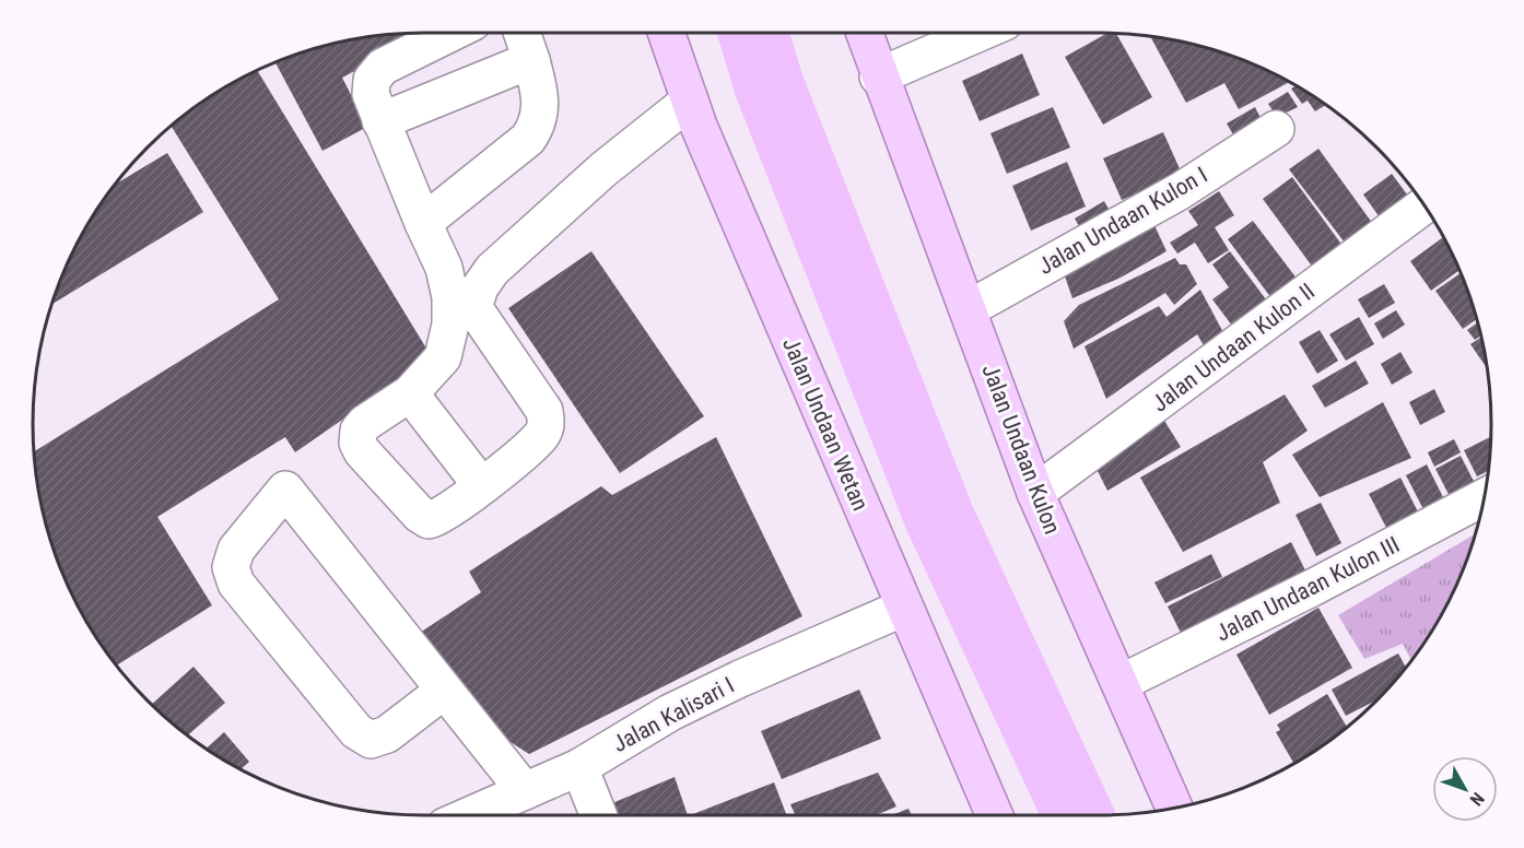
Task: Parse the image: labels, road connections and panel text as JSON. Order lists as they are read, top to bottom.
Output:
{
  "streets": {
    "main road": ["Jalan Undaan Wetan", "Jalan Undaan Kulon"],
    "street": [
      "Jalan Undaan Kulon I",
      "Jalan Undaan Kulon II",
      "Jalan Undaan Kulon III",
      "Jalan Kalisari I"
    ]
  },
  "crossings": [
    ["Jalan Undaan Kulon I", "Jalan Undaan Kulon"],
    ["Jalan Undaan Kulon II", "Jalan Undaan Kulon"],
    ["Jalan Undaan Wetan", "Jalan Kalisari I"],
    ["Jalan Undaan Kulon", "Jalan Undaan Kulon III"]
  ],
  "north": "bottom right"
}
